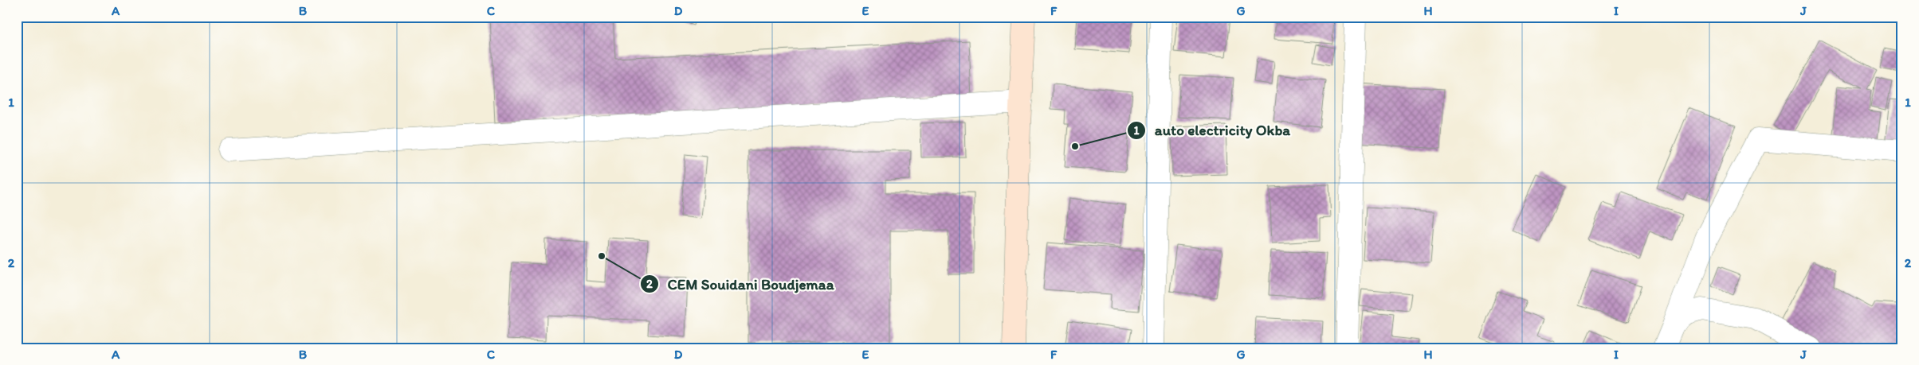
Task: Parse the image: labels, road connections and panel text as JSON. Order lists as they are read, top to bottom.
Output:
{
  "places": ["auto electricity Okba", "CEM Souidani Boudjemaa"],
  "grid": {
    "columns": [
      "A",
      "B",
      "C",
      "D",
      "E",
      "F",
      "G",
      "H",
      "I",
      "J"
    ],
    "rows": ["1", "2"]
  }
}
